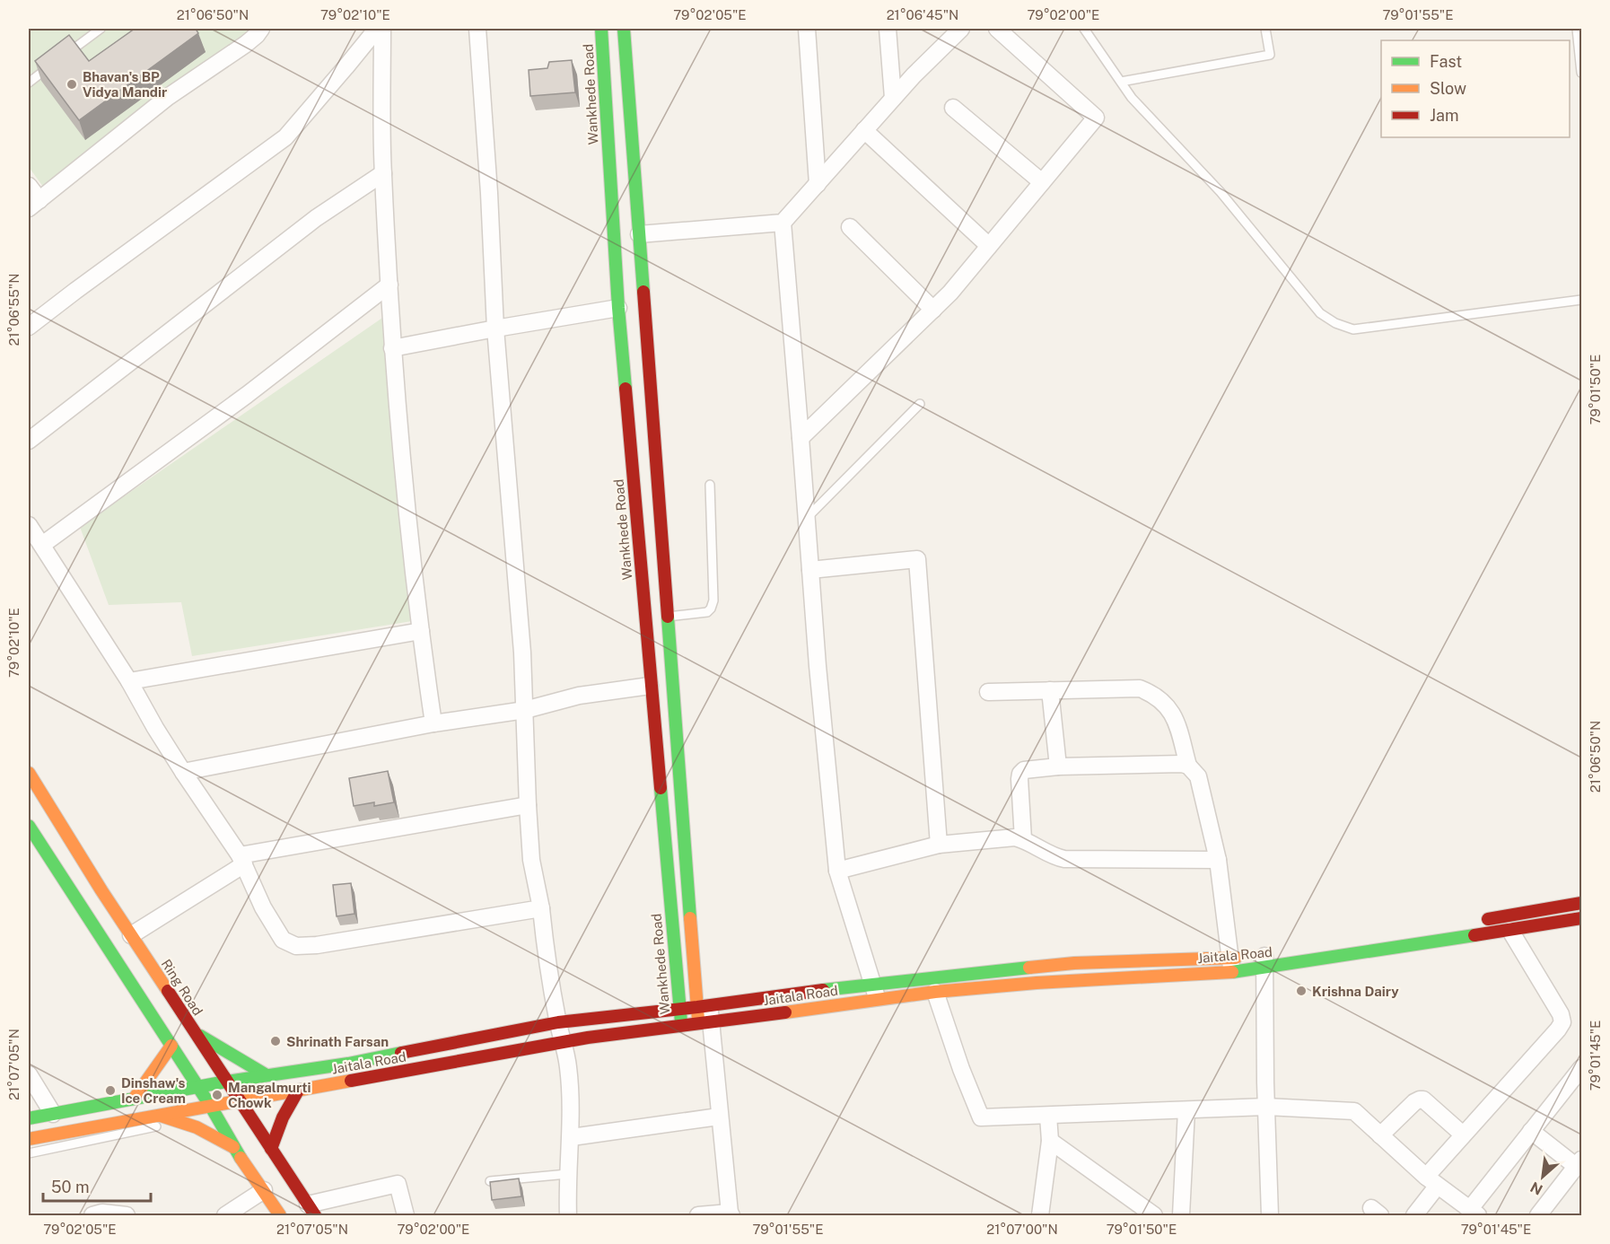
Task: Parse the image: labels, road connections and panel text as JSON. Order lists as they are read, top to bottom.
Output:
{
  "streets": {
    "main road": ["Wankhede Road", "Jaitala Road", "Ring Road"]
  },
  "crossings": [
    ["Wankhede Road", "Jaitala Road"],
    ["Jaitala Road", "Ring Road"]
  ],
  "places": [
    "Bhavan's BP Vidya Mandir",
    "Krishna Dairy",
    "Shrinath Farsan",
    "Dinshaw's Ice Cream",
    "Mangalmurti Chowk"
  ],
  "legend": ["Fast", "Slow", "Jam"],
  "scale_bar": "50 m",
  "north": "bottom left",
  "coordinates": [
    "21°06'50\"N",
    "79°02'10\"E",
    "79°02'05\"E",
    "21°06'45\"N",
    "79°02'00\"E",
    "79°01'55\"E",
    "21°06'55\"N",
    "79°01'50\"E",
    "79°01'45\"E",
    "21°07'05\"N",
    "21°07'00\"N"
  ]
}
